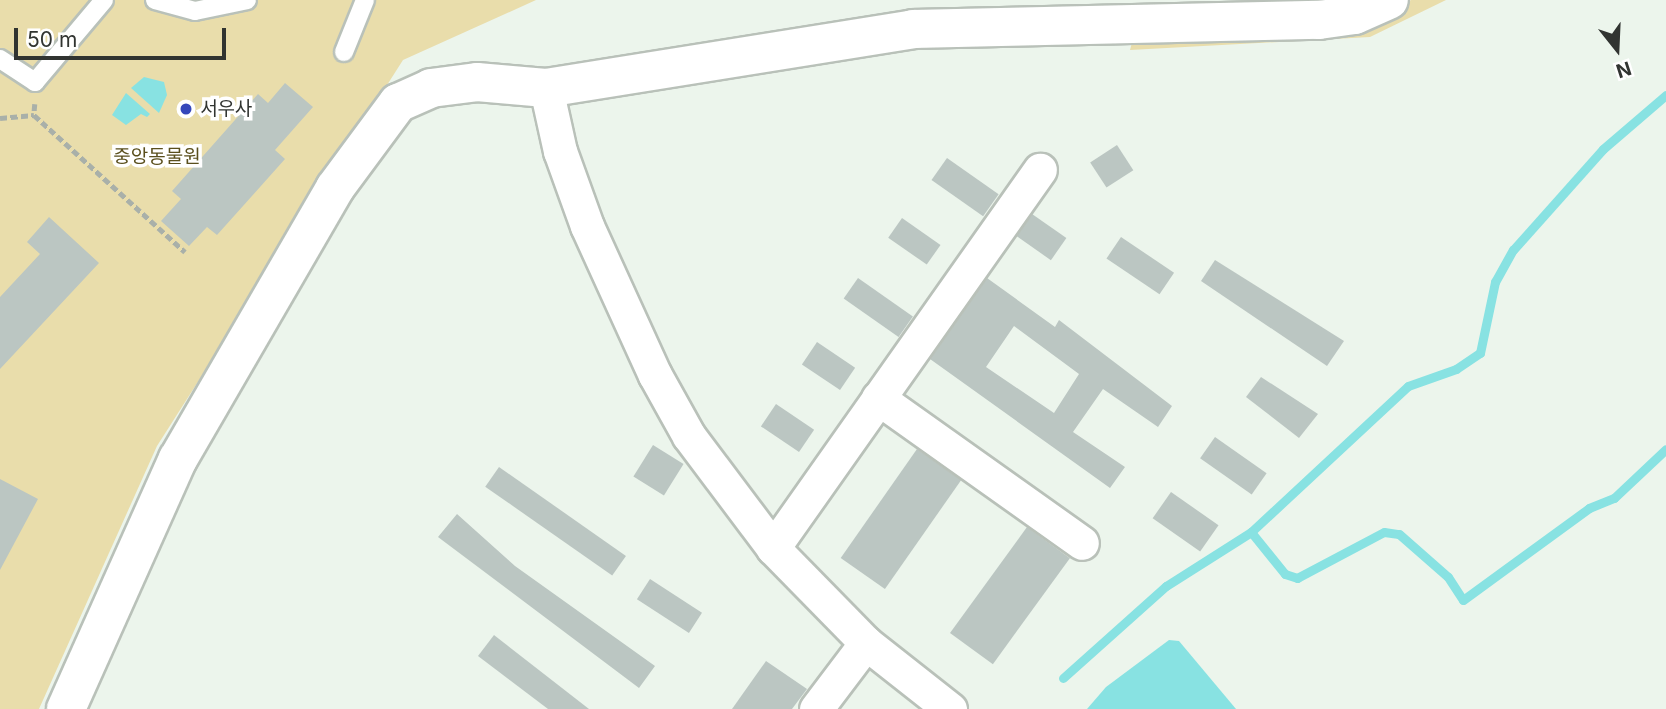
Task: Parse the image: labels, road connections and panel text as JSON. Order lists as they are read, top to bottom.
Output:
{
  "parks": ["중앙동물원"],
  "places": ["서우사"],
  "scale_bar": "50 m",
  "north": "bottom"
}
